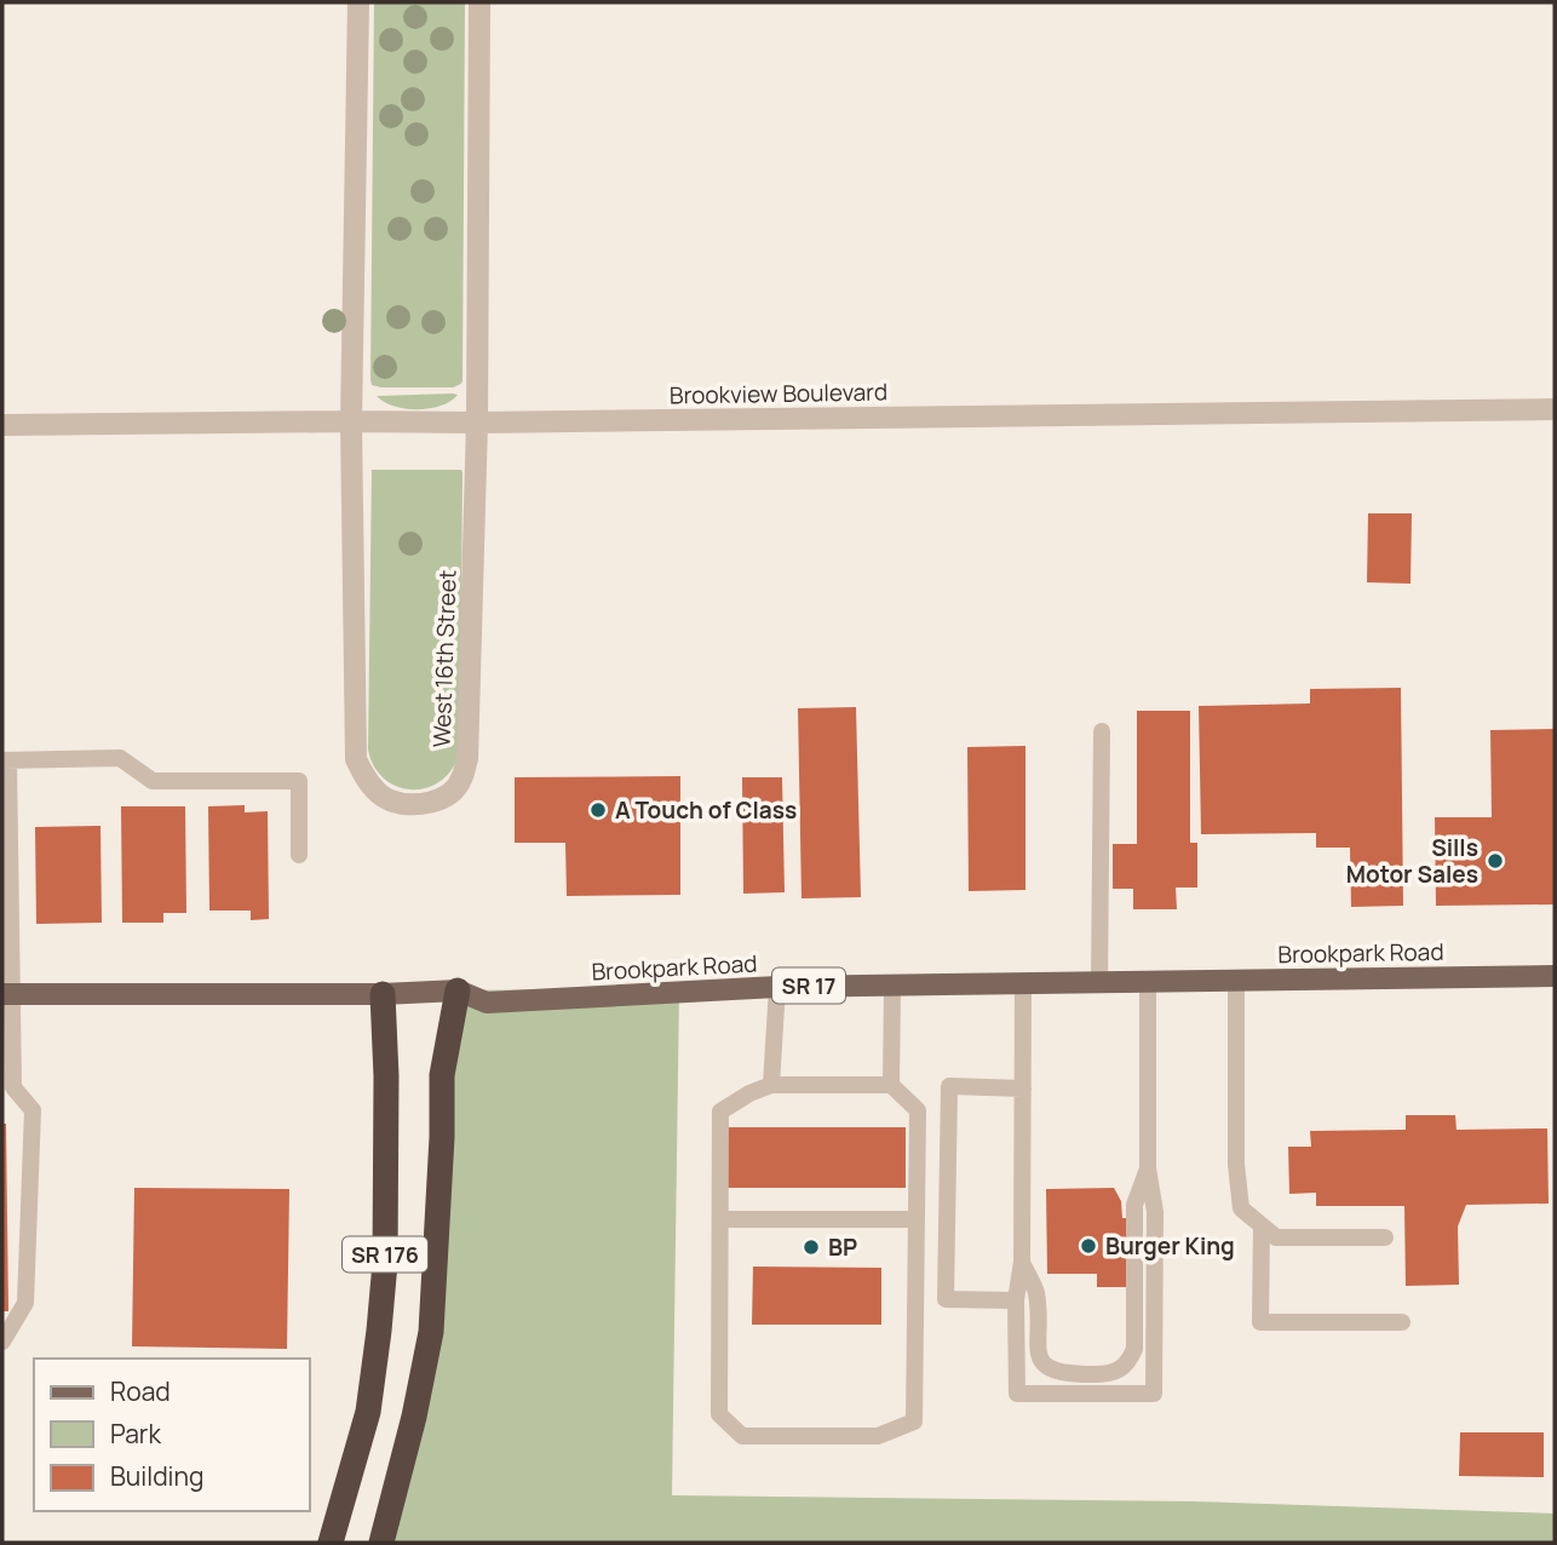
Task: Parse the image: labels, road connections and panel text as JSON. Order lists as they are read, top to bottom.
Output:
{
  "streets": {
    "highway": ["SR 176"],
    "main road": ["Brookpark Road", "SR 17"],
    "street": ["Brookview Boulevard", "West 16th Street"]
  },
  "crossings": [
    ["Brookview Boulevard", "West 16th Street"],
    ["Brookpark Road", "SR 176"]
  ],
  "places": [
    "A Touch of Class",
    "Sills Motor Sales",
    "Burger King",
    "BP"
  ],
  "legend": ["Road", "Park", "Building"]
}
